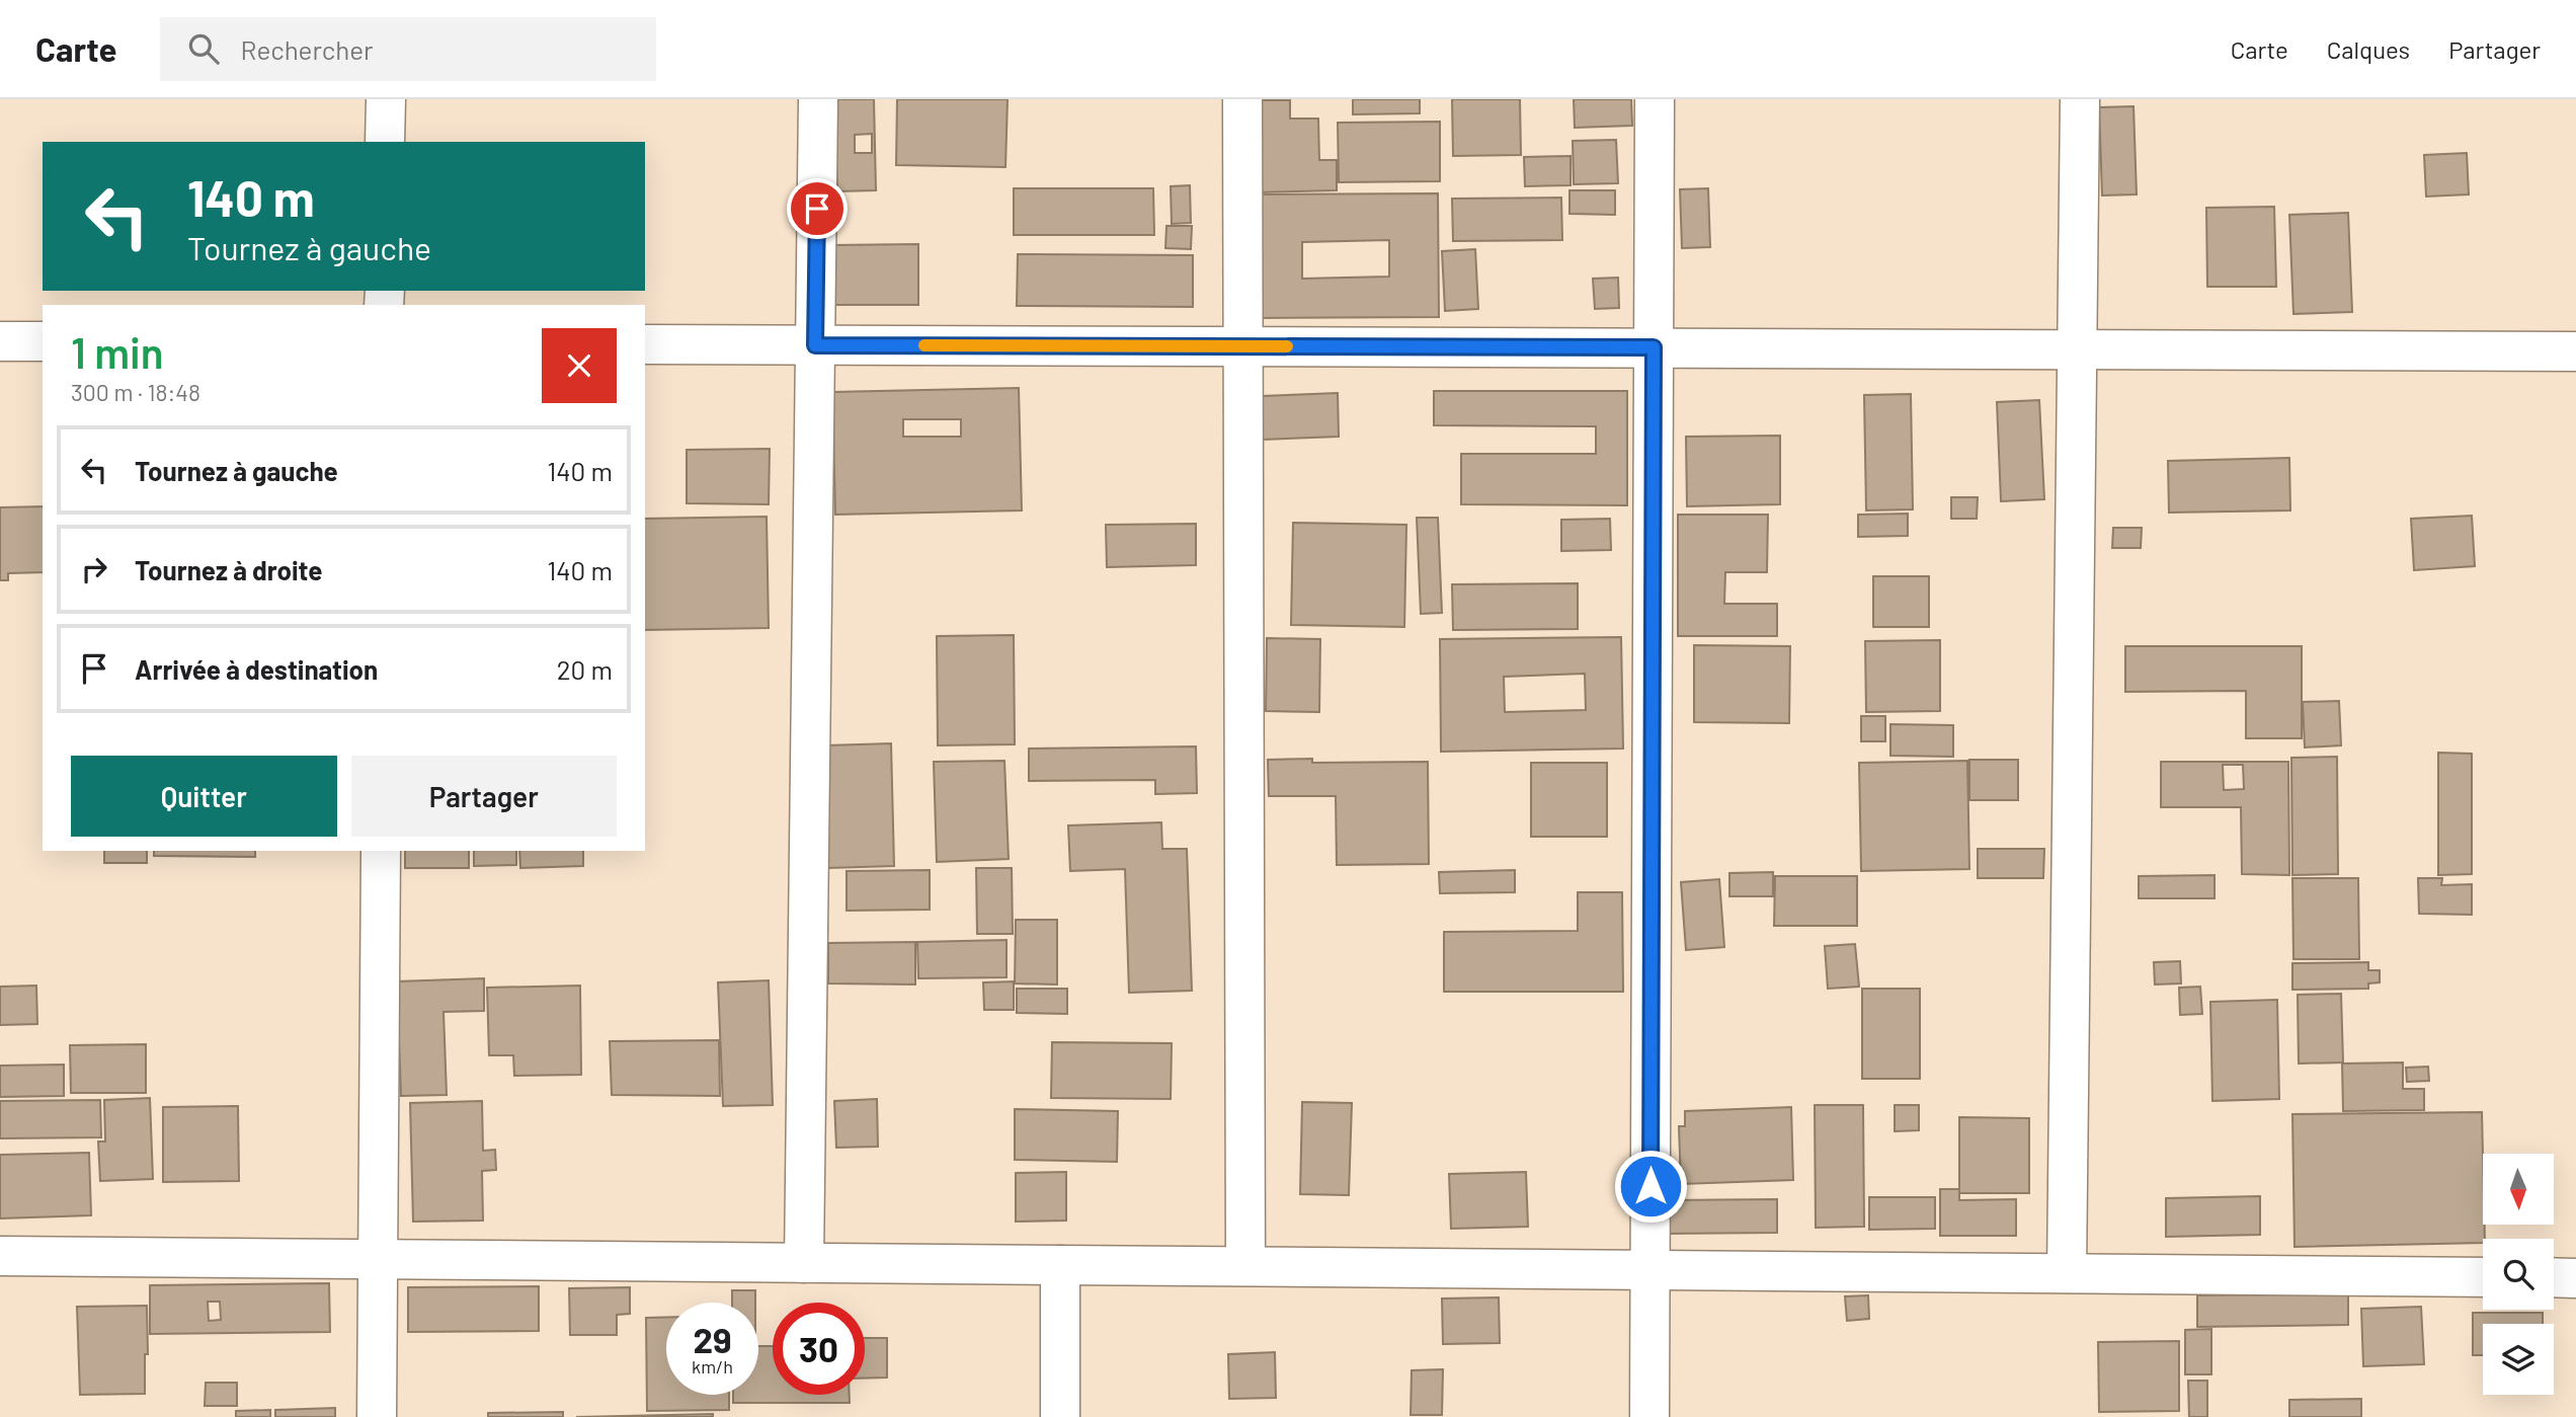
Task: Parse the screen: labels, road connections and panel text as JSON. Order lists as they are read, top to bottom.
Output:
{
  "north": "bottom",
  "page": {
    "header": "Carte",
    "search": "Rechercher",
    "nav": ["Carte", "Calques", "Partager"],
    "turn": ["140 m", "Tournez à gauche"],
    "heading": ["1 min", "300 m · 18:48"],
    "list": [
      {
        "name": "Tournez à gauche",
        "value": "140 m"
      },
      {
        "name": "Tournez à droite",
        "value": "140 m"
      },
      {
        "name": "Arrivée à destination",
        "value": "20 m"
      }
    ],
    "buttons": ["Quitter", "Partager"],
    "speed": "29 km/h",
    "limit": "30"
  }
}
